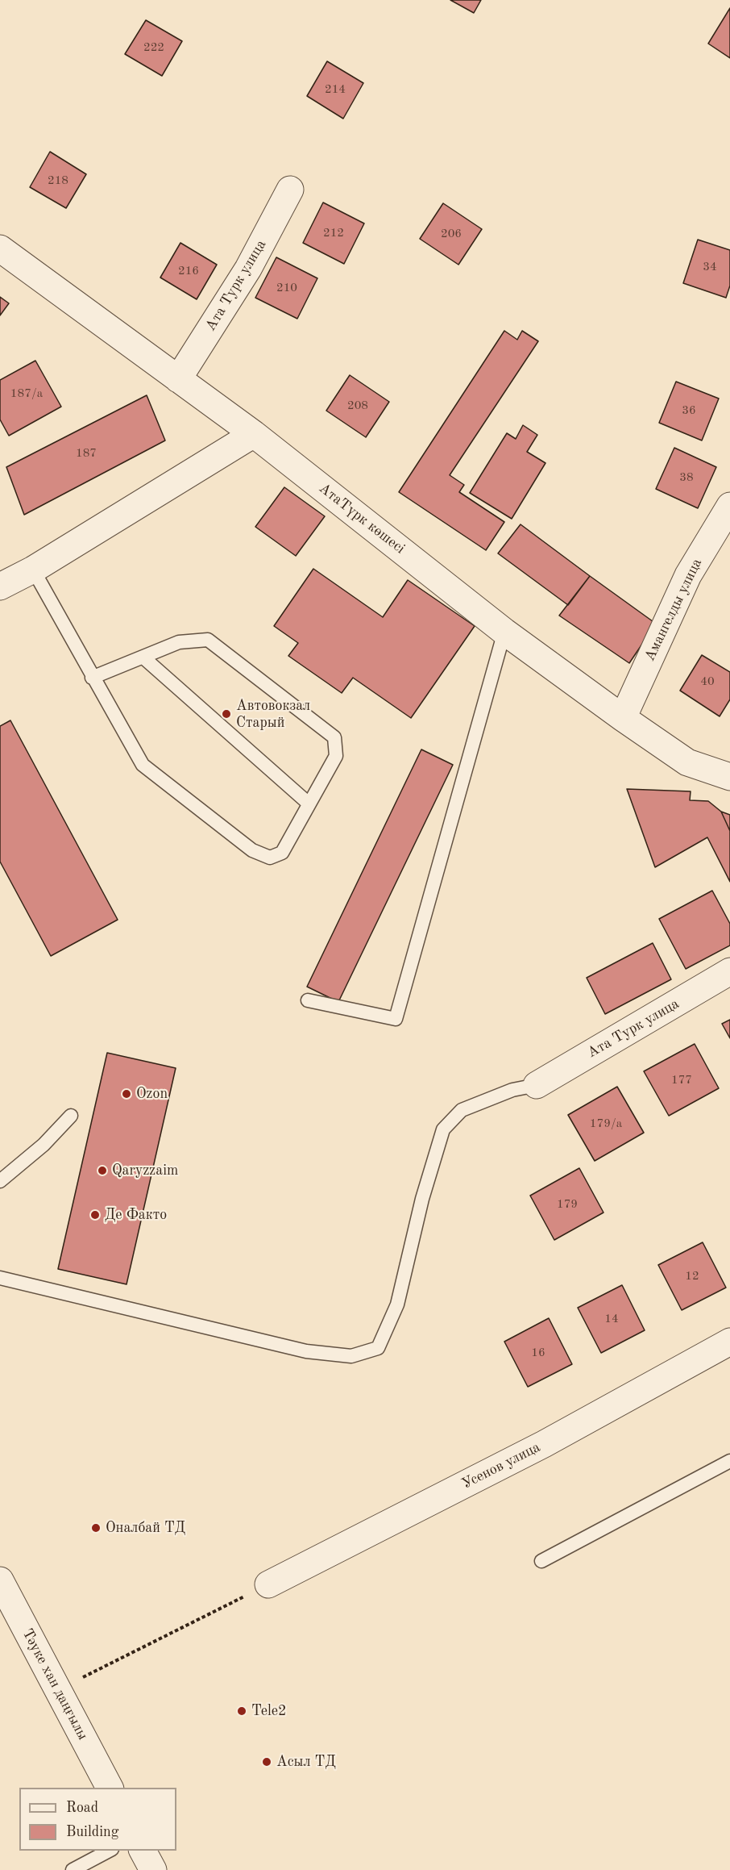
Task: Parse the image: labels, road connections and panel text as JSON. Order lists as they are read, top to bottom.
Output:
{
  "streets": {
    "street": [
      "Ата Турк улица",
      "АтаТүрк көшесі",
      "Амангелды улица",
      "Усенов улица",
      "Тәуке хан даңғылы"
    ]
  },
  "crossings": [
    ["Ата Турк улица", "АтаТүрк көшесі"],
    ["АтаТүрк көшесі", "Амангелды улица"]
  ],
  "places": [
    "Автовокзал Старый",
    "Ozon",
    "Qaryzzaim",
    "Де Факто",
    "Оналбай ТД",
    "Tele2",
    "Асыл ТД"
  ],
  "house_numbers": [
    "222",
    "214",
    "218",
    "212",
    "206",
    "34",
    "216",
    "210",
    "187/а",
    "208",
    "36",
    "187",
    "38",
    "40",
    "177",
    "179/а",
    "179",
    "12",
    "14",
    "16"
  ],
  "legend": ["Road", "Building"]
}
